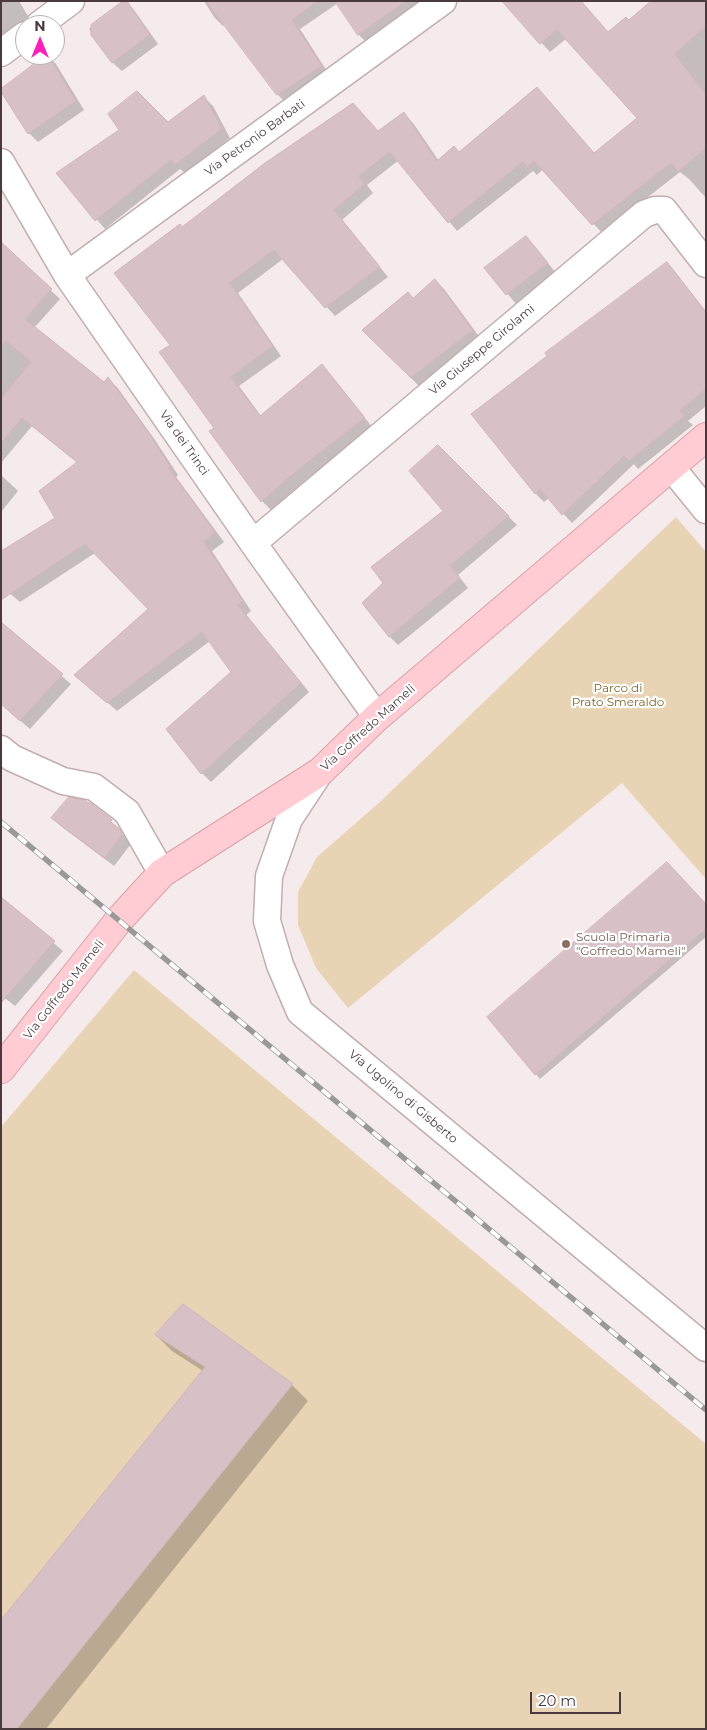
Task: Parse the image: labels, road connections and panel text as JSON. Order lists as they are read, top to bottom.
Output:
{
  "streets": {
    "main road": ["Via Goffredo Mameli"],
    "street": [
      "Via Petronio Barbati",
      "Via Giuseppe Girolami",
      "Via dei Trinci",
      "Via Ugolino di Gisberto"
    ]
  },
  "crossings": [
    ["Via Petronio Barbati", "Via dei Trinci"],
    ["Via Giuseppe Girolami", "Via dei Trinci"],
    ["Via dei Trinci", "Via Goffredo Mameli"],
    ["Via Goffredo Mameli", "Via Ugolino di Gisberto"]
  ],
  "parks": ["Parco di Prato Smeraldo"],
  "places": ["Scuola Primaria \"Goffredo Mameli\""],
  "scale_bar": "20 m",
  "north": "top"
}
